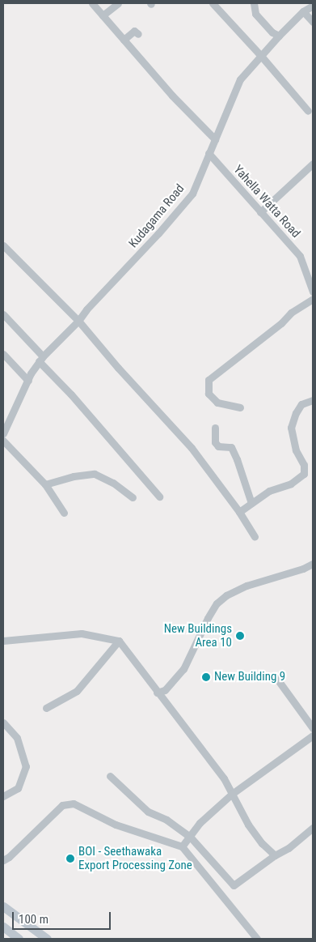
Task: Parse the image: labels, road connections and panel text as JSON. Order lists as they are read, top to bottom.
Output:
{
  "streets": {
    "street": ["Yahella Watta Road", "Kudagama Road"]
  },
  "crossings": [
    ["Yahella Watta Road", "Kudagama Road"]
  ],
  "places": ["New Buildings Area 10", "New Building 9", "BOI - Seethawaka Export Processing Zone"],
  "scale_bar": "100 m"
}
